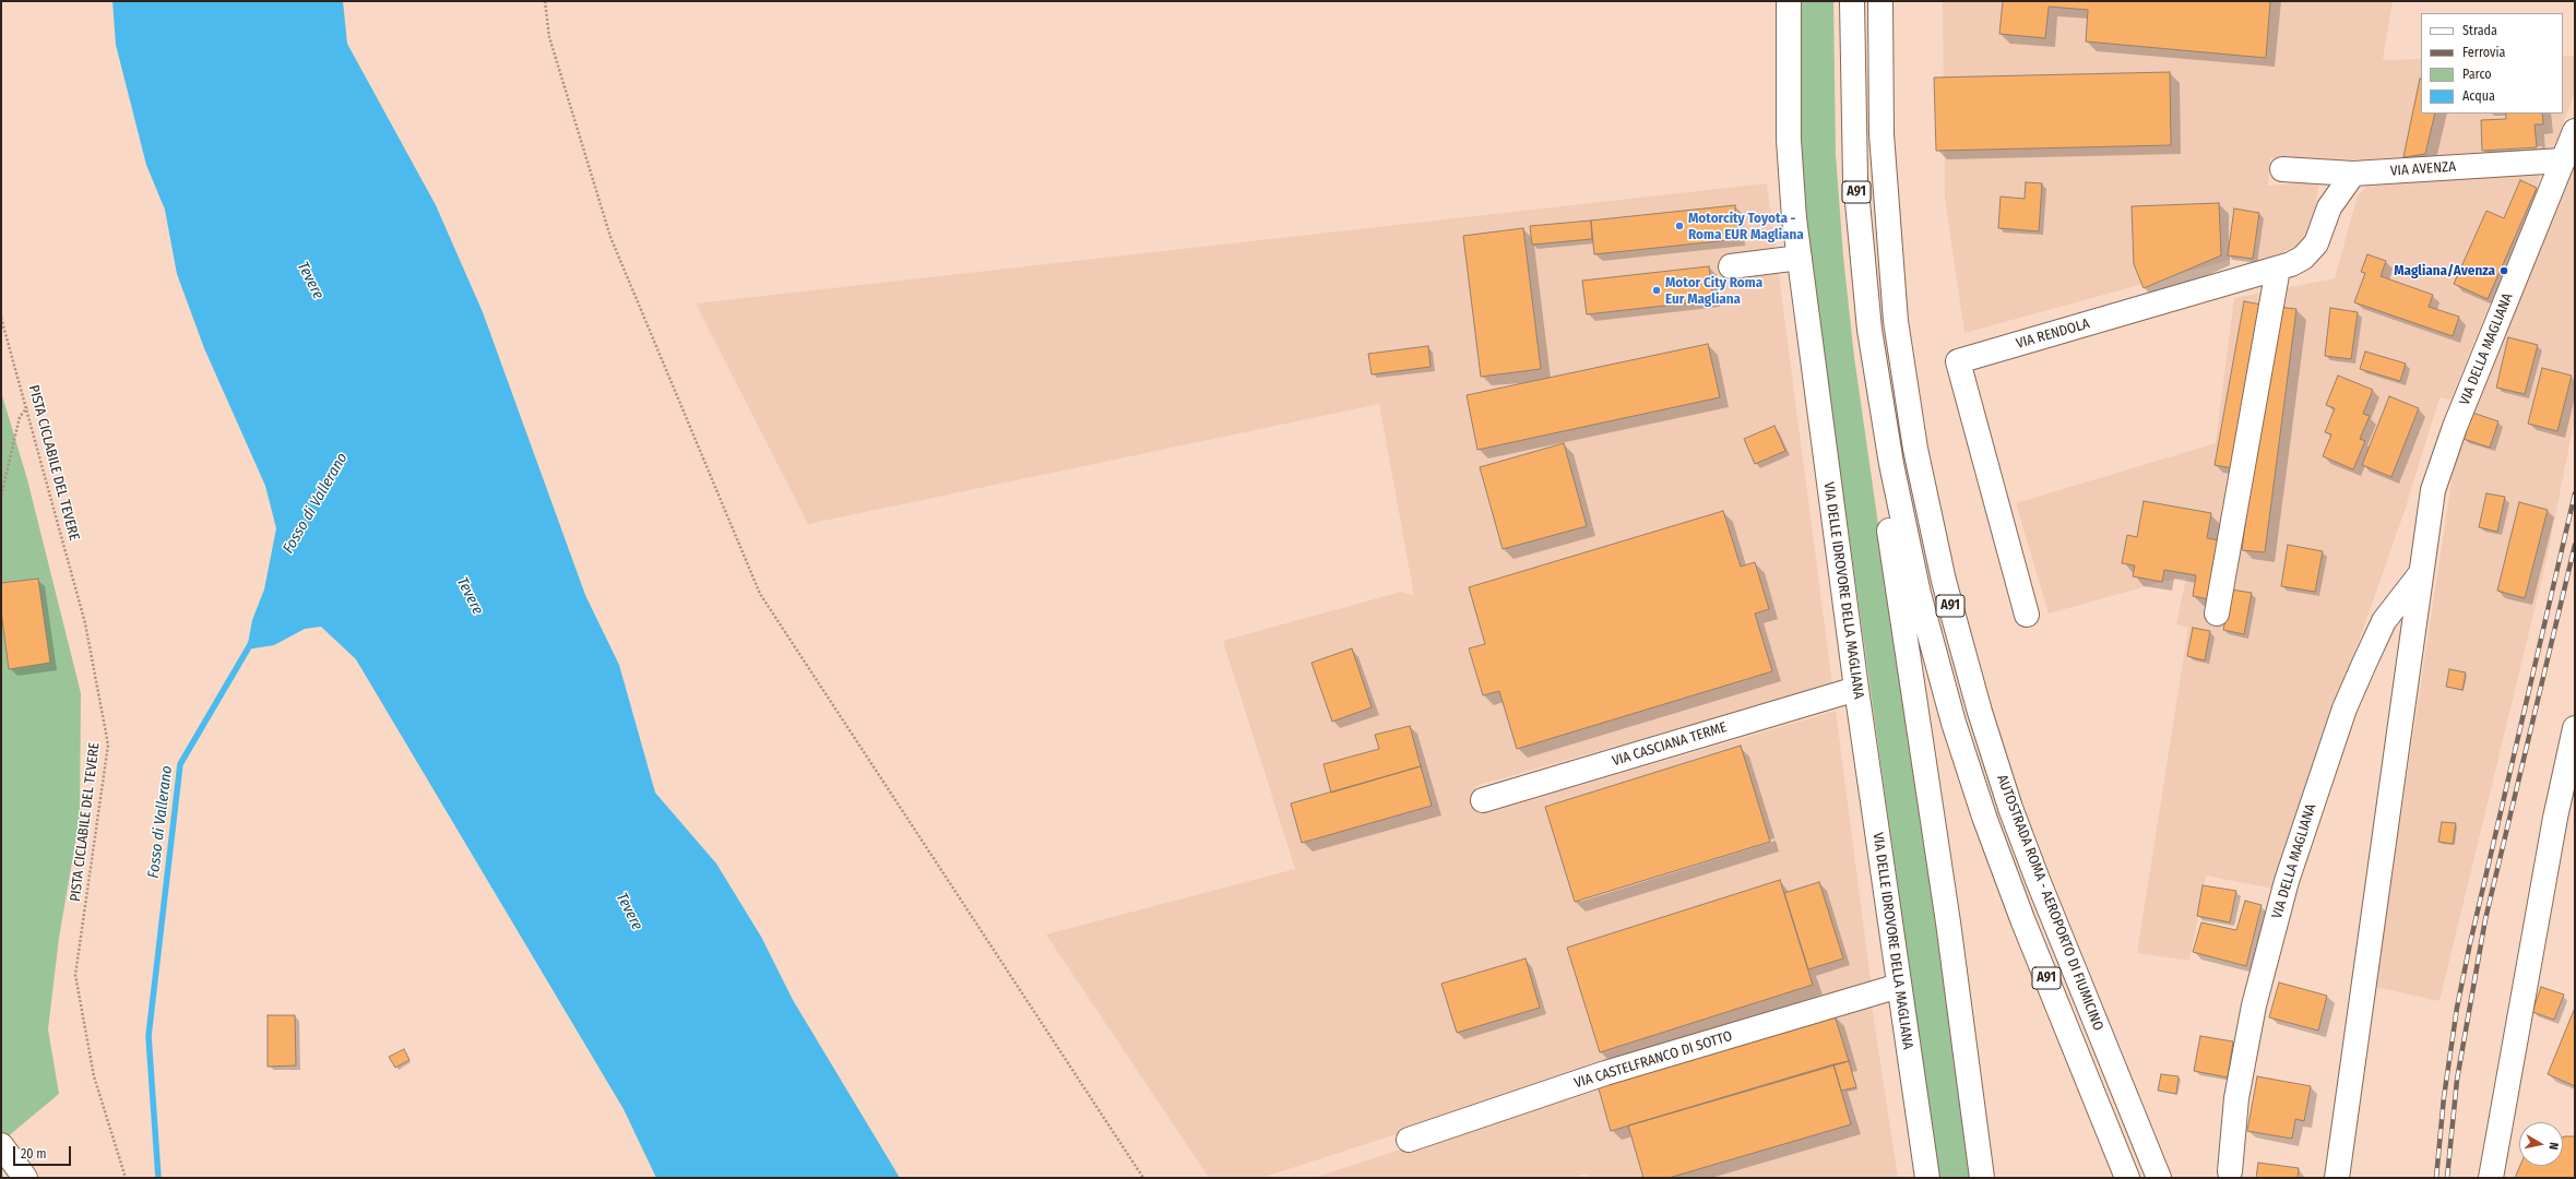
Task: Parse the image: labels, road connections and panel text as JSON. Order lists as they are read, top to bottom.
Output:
{
  "streets": {
    "main road": [
      "VIA AVENZA",
      "A91",
      "VIA RENDOLA",
      "VIA DELLA MAGLIANA",
      "VIA DELLE IDROVORE DELLA MAGLIANA",
      "VIA CASCIANA TERME",
      "AUTOSTRADA ROMA - AEROPORTO DI FIUMICINO",
      "VIA CASTELFRANCO DI SOTTO"
    ],
    "path": ["PISTA CICLABILE DEL TEVERE"]
  },
  "crossings": [
    ["VIA AVENZA", "VIA RENDOLA"],
    ["VIA AVENZA", "VIA DELLA MAGLIANA"],
    ["VIA DELLE IDROVORE DELLA MAGLIANA", "VIA CASCIANA TERME"],
    ["VIA DELLE IDROVORE DELLA MAGLIANA", "VIA CASTELFRANCO DI SOTTO"]
  ],
  "water": ["Tevere", "Fosso di Vallerano"],
  "places": ["Motorcity Toyota - Roma EUR Magliana", "Magliana/Avenza", "Motor City Roma Eur Magliana"],
  "legend": [
    "Strada",
    "Ferrovia",
    "Parco",
    "Acqua"
  ],
  "scale_bar": "20 m",
  "north": "right"
}
